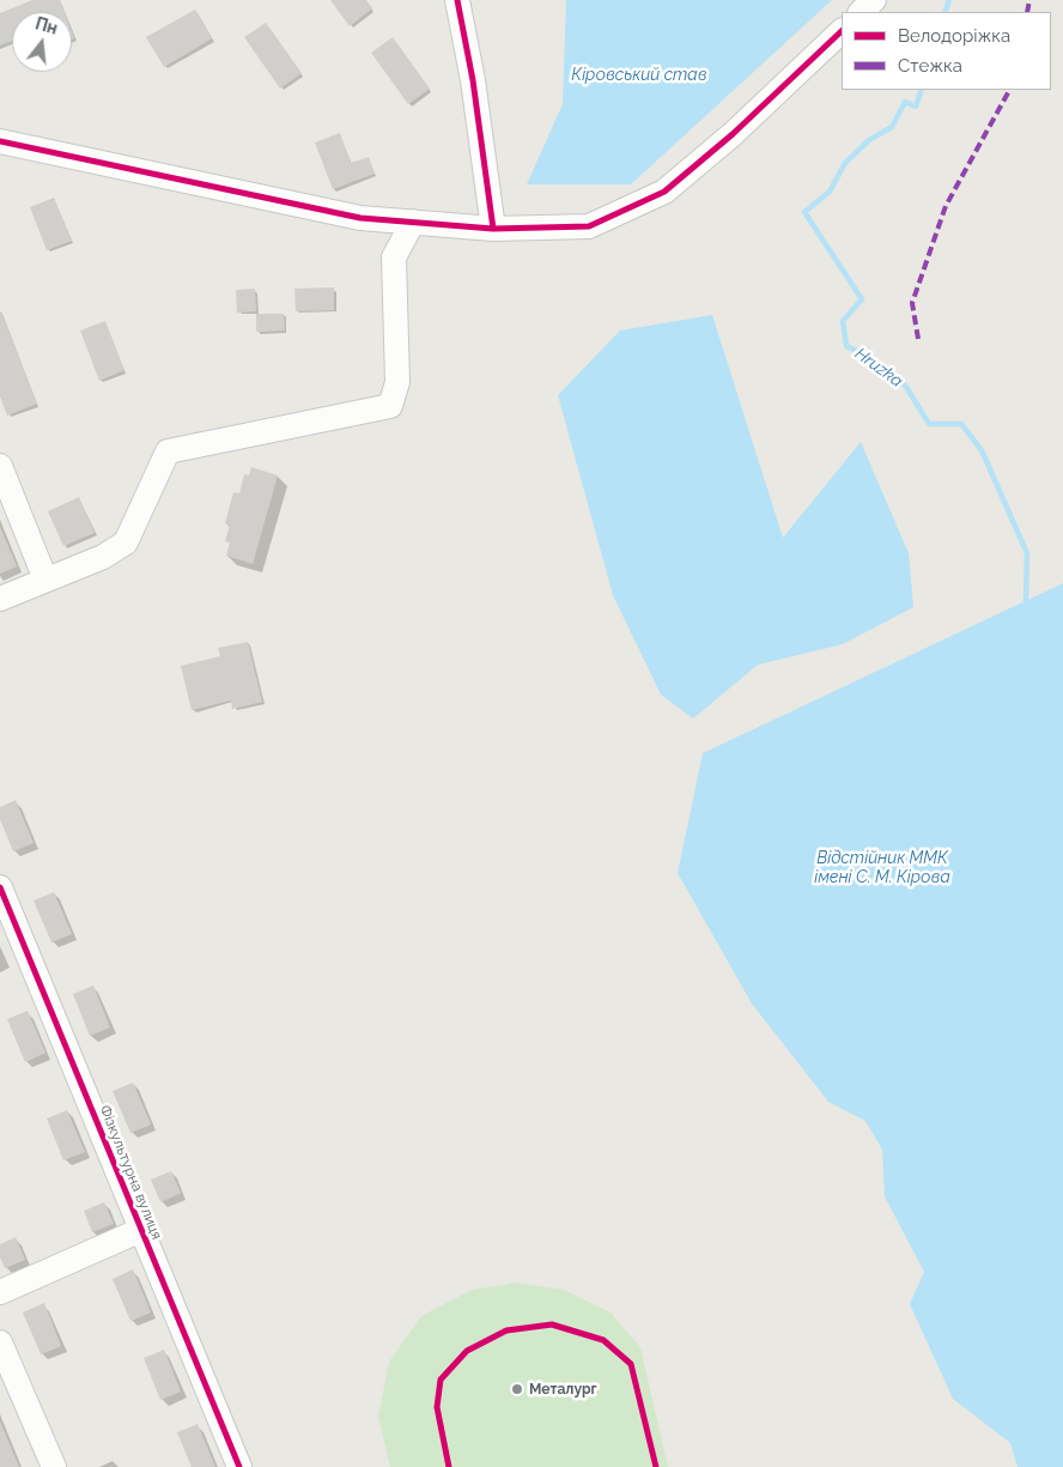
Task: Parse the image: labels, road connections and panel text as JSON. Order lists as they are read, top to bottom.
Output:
{
  "streets": {
    "street": ["Фiзкультурна вулиця"]
  },
  "water": ["Кіровський став", "Hruzka", "Відстійник ММК імені С. М. Кірова"],
  "places": ["Металург"],
  "legend": ["Велодоріжка", "Стежка"],
  "north": "top"
}
